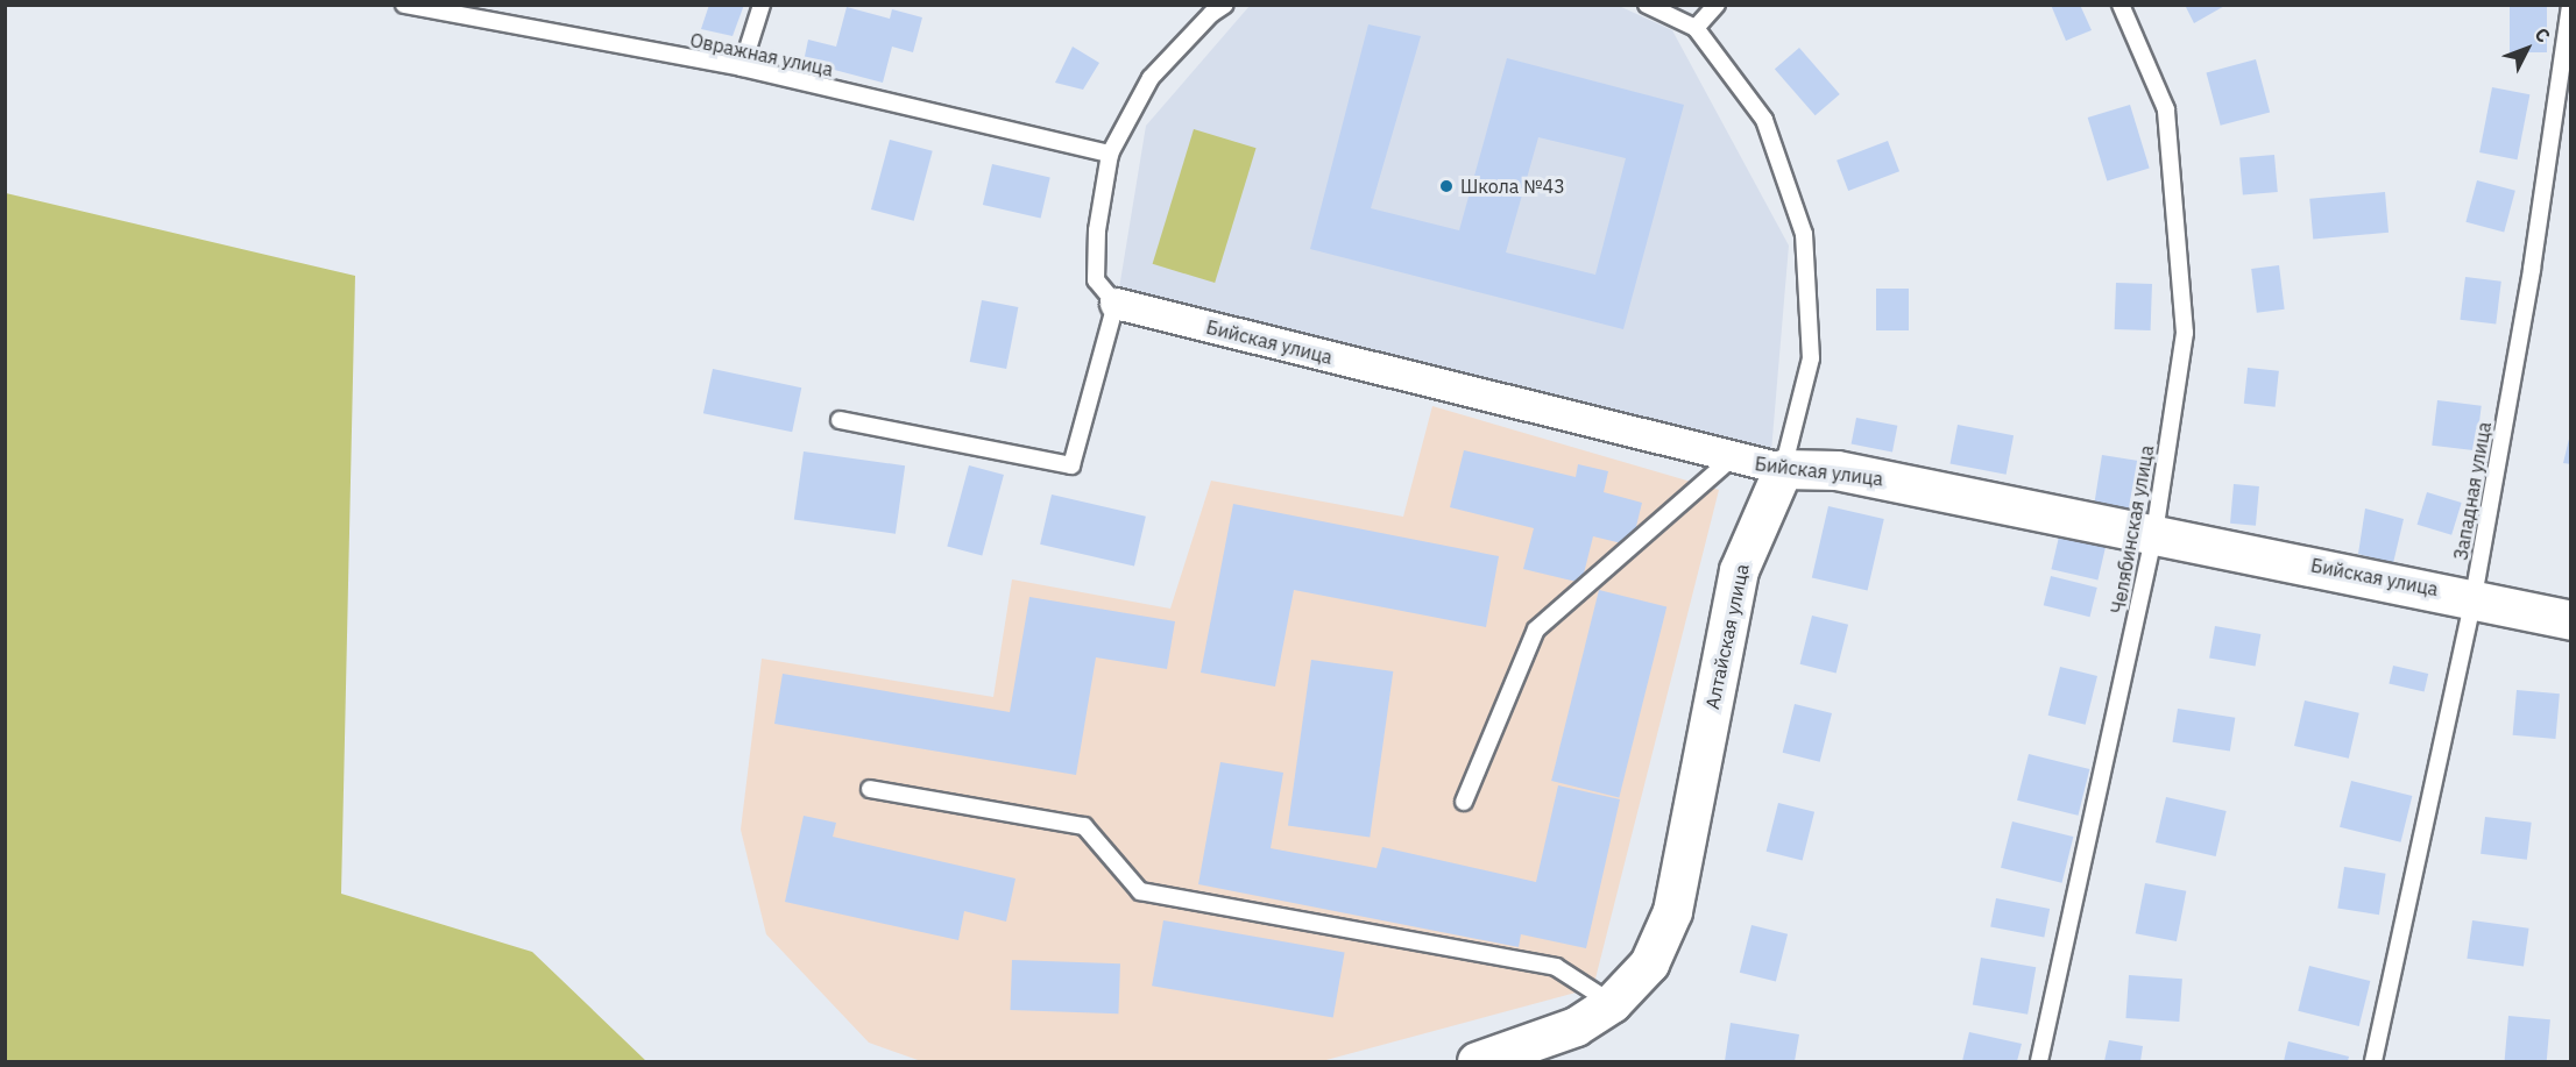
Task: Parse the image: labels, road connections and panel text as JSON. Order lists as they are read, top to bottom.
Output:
{
  "streets": {
    "street": ["Бийская улица", "Алтайская улица"],
    "lane": ["Овражная улица", "Западная улица", "Челябинская улица"]
  },
  "crossings": [
    ["Бийская улица", "Западная улица"],
    ["Бийская улица", "Челябинская улица"],
    ["Бийская улица", "Алтайская улица"]
  ],
  "places": ["Школа №43"],
  "north": "top right"
}
